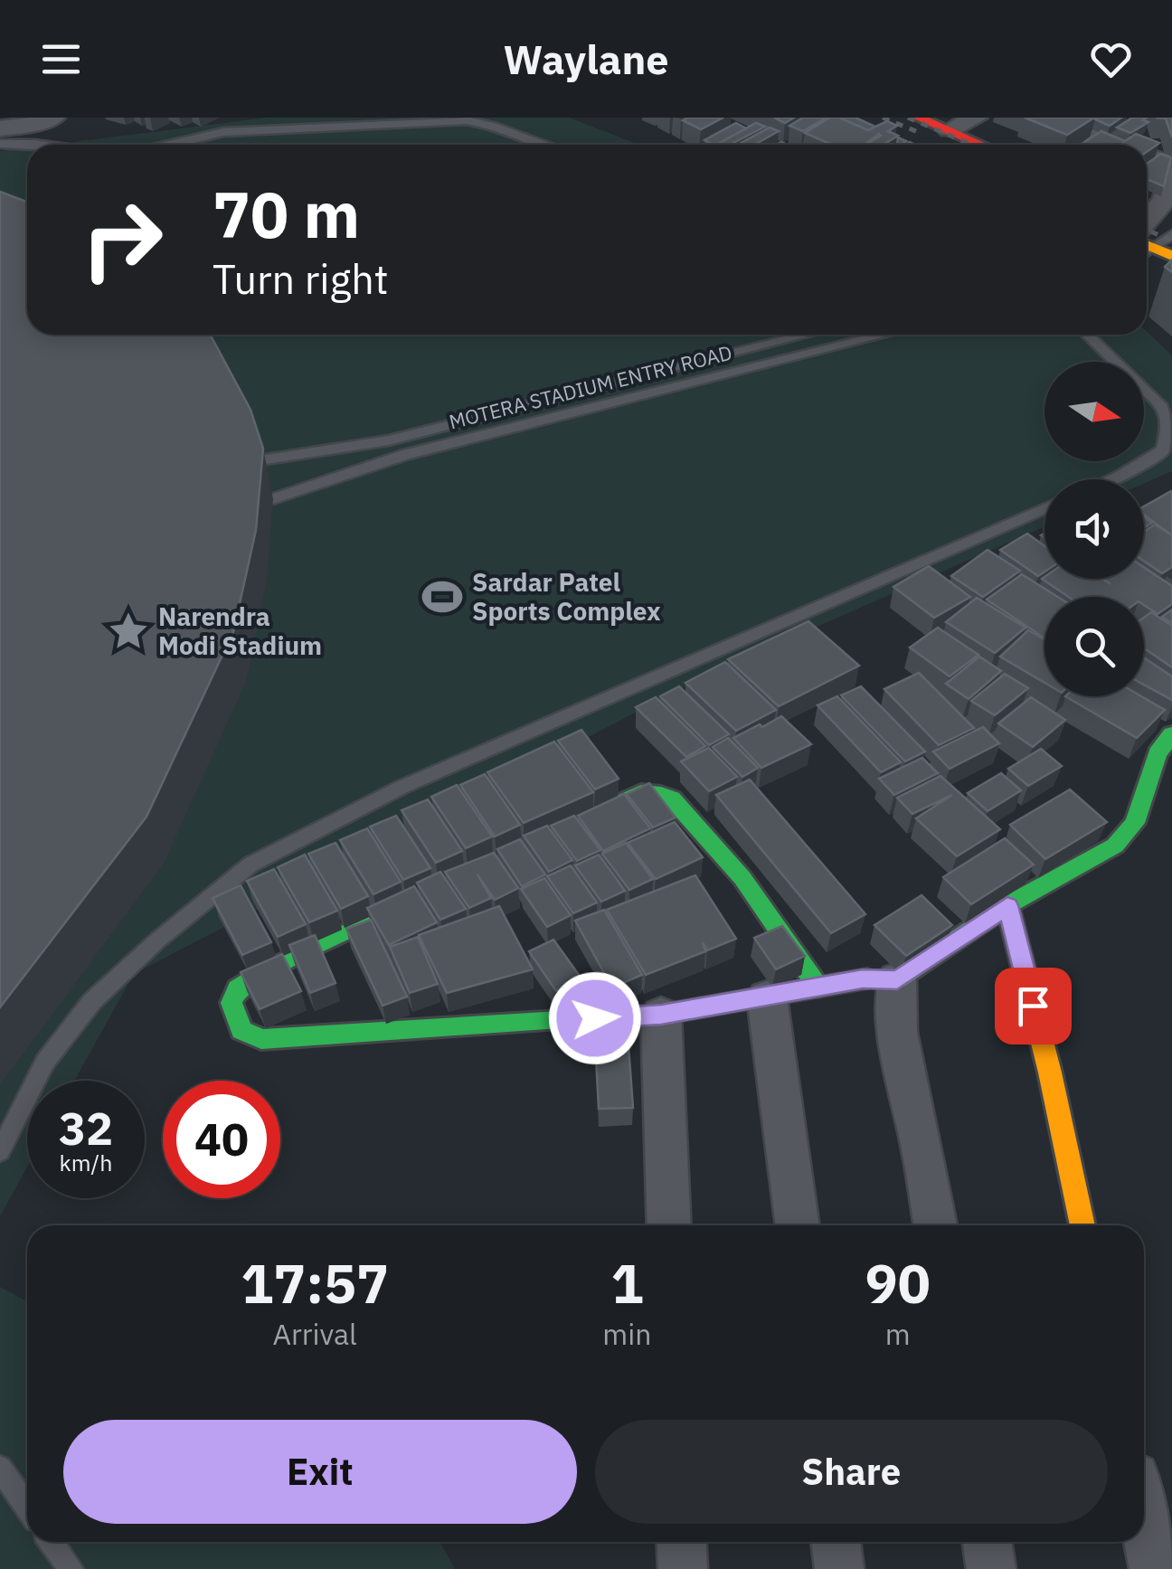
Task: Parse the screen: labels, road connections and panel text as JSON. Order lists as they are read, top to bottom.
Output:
{
  "streets": {
    "lane": ["MOTERA STADIUM ENTRY ROAD"]
  },
  "places": {
    "sports": ["Sardar Patel Sports Complex"],
    "place": ["Narendra Modi Stadium"]
  },
  "north": "right",
  "page": {
    "header": "Waylane",
    "turn": ["70 m", "Turn right"],
    "speed": "32 km/h",
    "limit": "40",
    "eta": [
      "17:57",
      "Arrival",
      "1",
      "min",
      "90",
      "m"
    ],
    "buttons": ["Exit", "Share"]
  }
}
